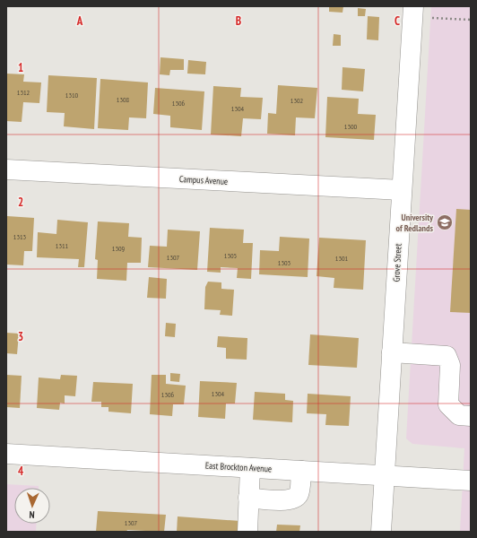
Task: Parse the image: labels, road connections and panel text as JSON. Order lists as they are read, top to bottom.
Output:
{
  "streets": {
    "street": ["Campus Avenue", "Grove Street", "East Brockton Avenue"]
  },
  "crossings": [
    ["Campus Avenue", "Grove Street"],
    ["Grove Street", "East Brockton Avenue"]
  ],
  "places": {
    "school or university": ["University of Redlands"]
  },
  "house_numbers": [
    "1312",
    "1310",
    "1308",
    "1302",
    "1306",
    "1304",
    "1300",
    "1313",
    "1311",
    "1309",
    "1305",
    "1307",
    "1301",
    "1303",
    "1304",
    "1306",
    "1307"
  ],
  "north": "bottom",
  "grid": {
    "columns": ["A", "B", "C"],
    "rows": [
      "1",
      "2",
      "3",
      "4"
    ]
  }
}
